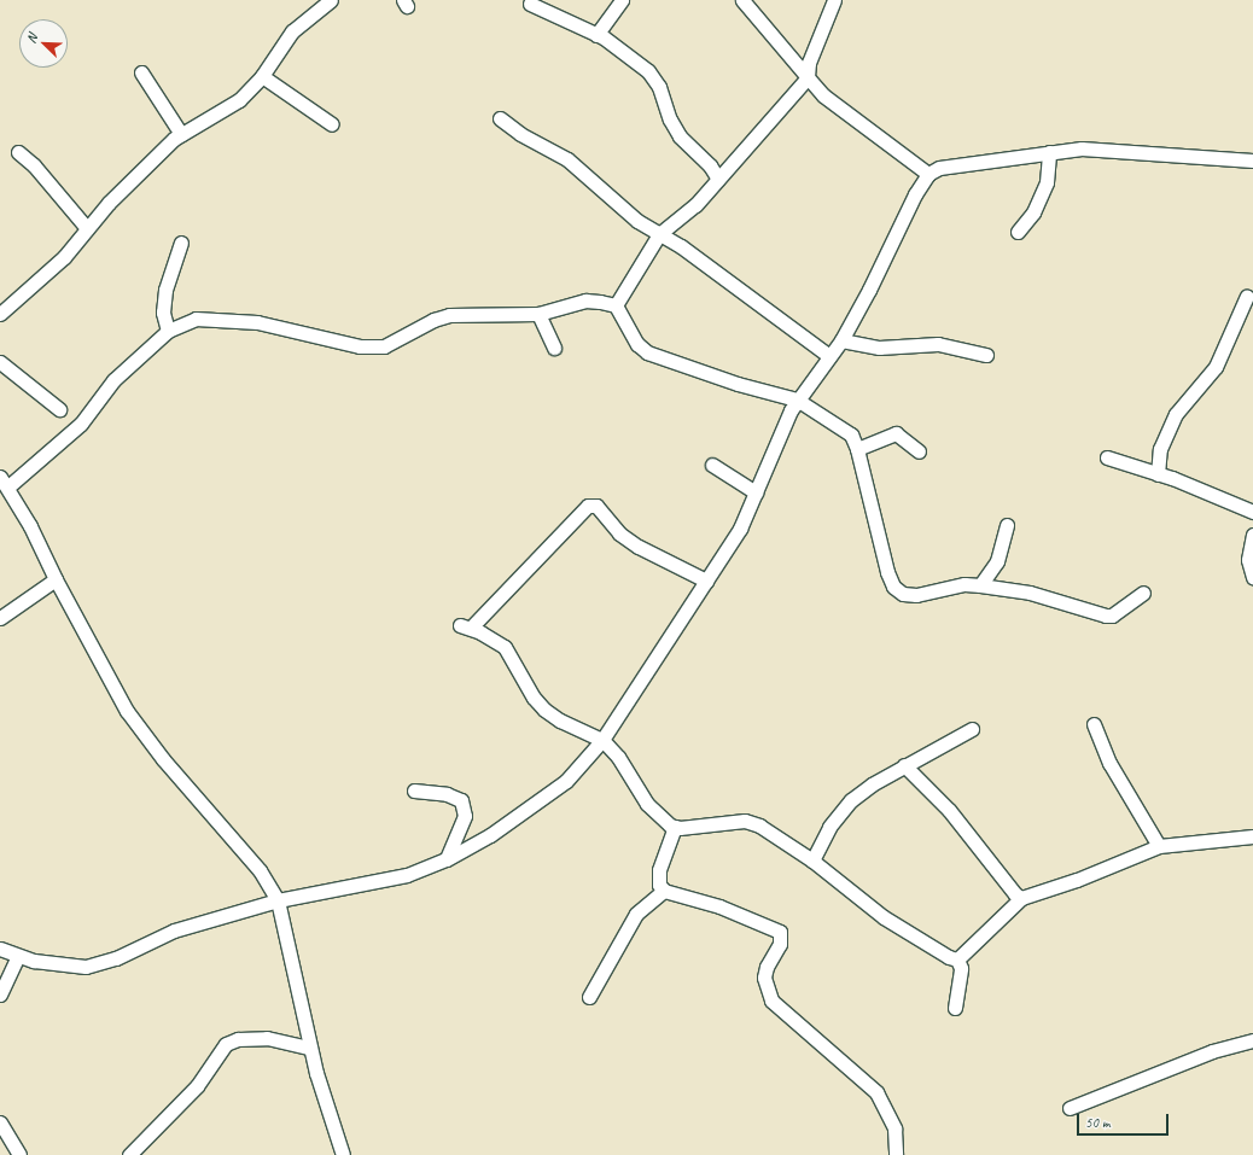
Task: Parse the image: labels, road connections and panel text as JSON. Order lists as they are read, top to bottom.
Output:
{
  "scale_bar": "50 m",
  "north": "top left"
}
